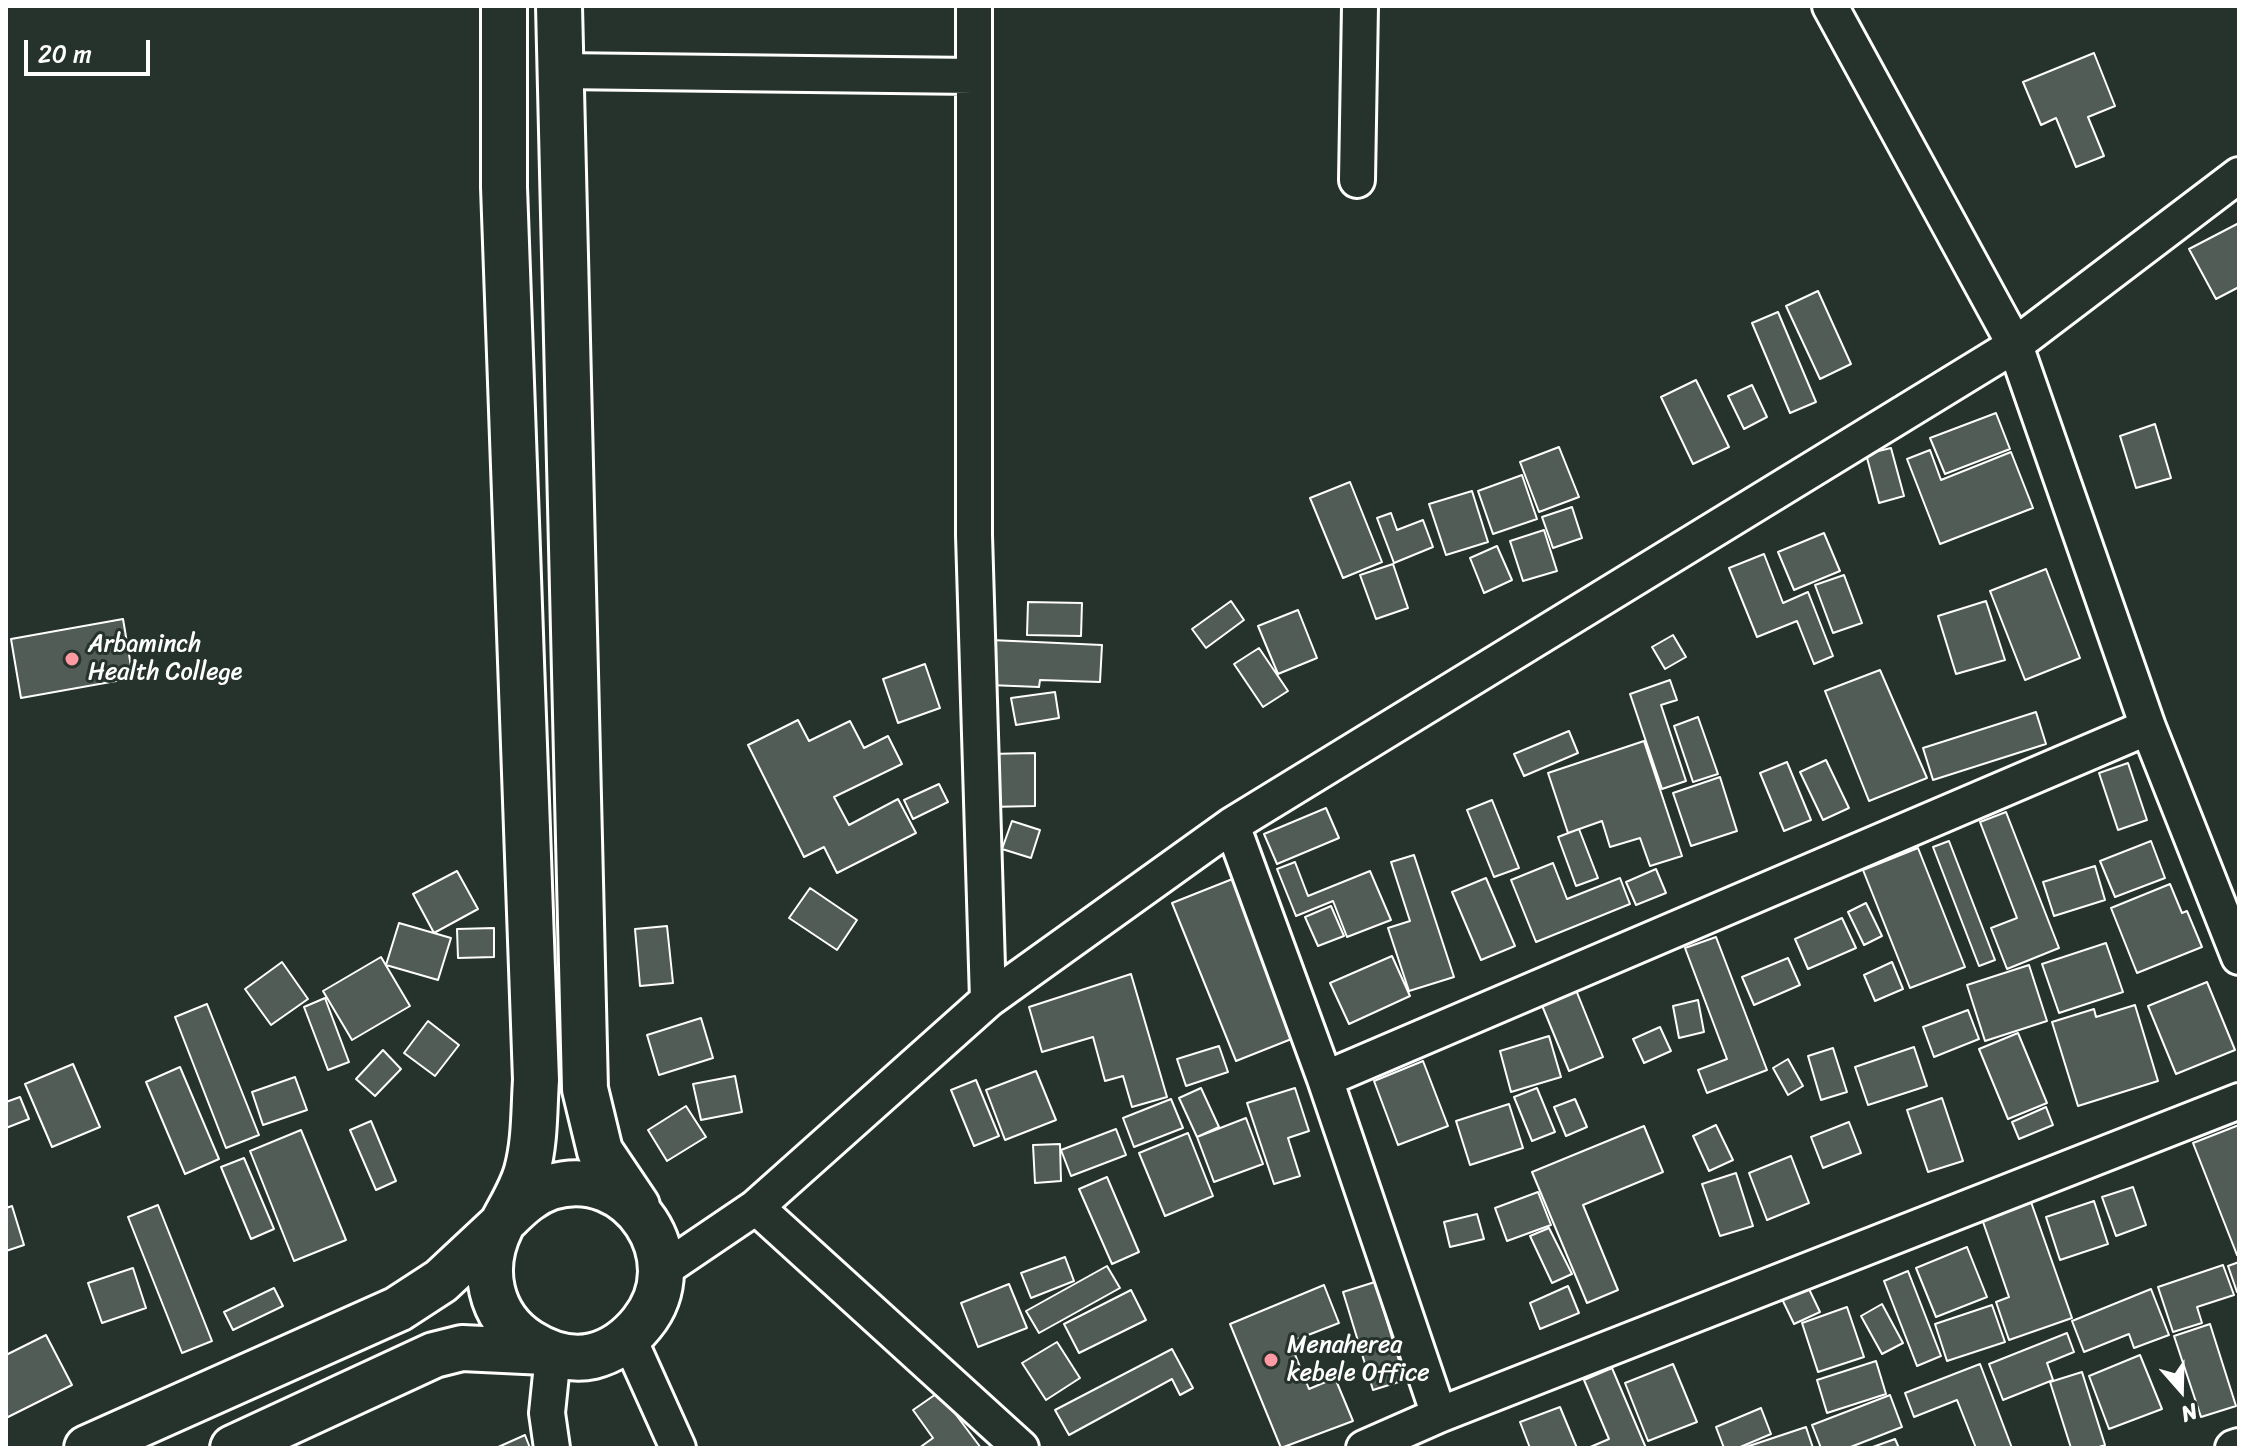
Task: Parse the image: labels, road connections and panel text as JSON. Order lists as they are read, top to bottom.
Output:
{
  "places": ["Arbaminch Health College", "Menaherea kebele Office"],
  "scale_bar": "20 m",
  "north": "bottom"
}
